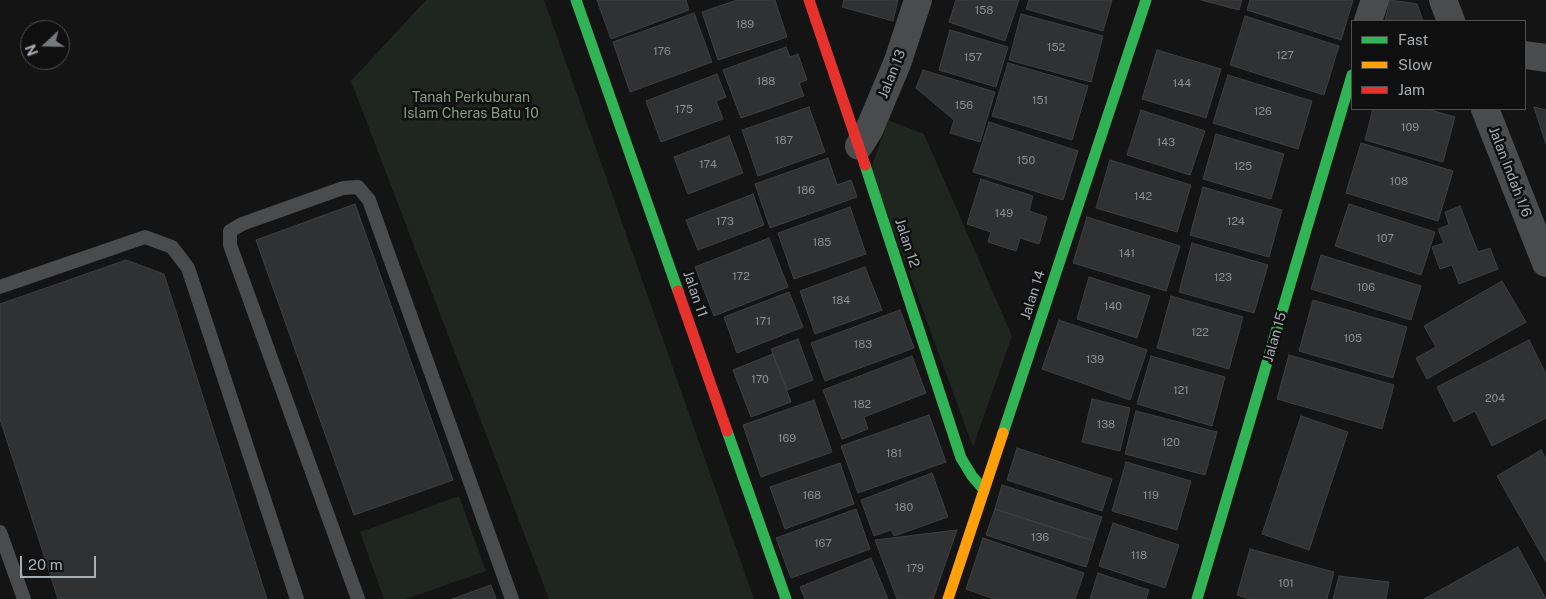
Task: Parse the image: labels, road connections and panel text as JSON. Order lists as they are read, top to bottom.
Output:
{
  "streets": {
    "street": [
      "Jalan 13",
      "Jalan Indah 1/6",
      "Jalan 12",
      "Jalan 11",
      "Jalan 14",
      "Jalan 15"
    ]
  },
  "crossings": [
    ["Jalan 13", "Jalan 12"],
    ["Jalan 12", "Jalan 14"]
  ],
  "parks": ["Tanah Perkuburan Islam Cheras Batu 10"],
  "house_numbers": [
    "158",
    "189",
    "152",
    "176",
    "127",
    "157",
    "188",
    "144",
    "151",
    "156",
    "175",
    "126",
    "109",
    "187",
    "143",
    "150",
    "174",
    "125",
    "108",
    "186",
    "142",
    "149",
    "173",
    "124",
    "107",
    "185",
    "141",
    "172",
    "123",
    "106",
    "184",
    "140",
    "171",
    "122",
    "105",
    "183",
    "139",
    "170",
    "121",
    "204",
    "182",
    "138",
    "169",
    "120",
    "181",
    "168",
    "119",
    "180",
    "136",
    "167",
    "118",
    "179",
    "101"
  ],
  "legend": ["Fast", "Slow", "Jam"],
  "scale_bar": "20 m",
  "north": "left"
}
